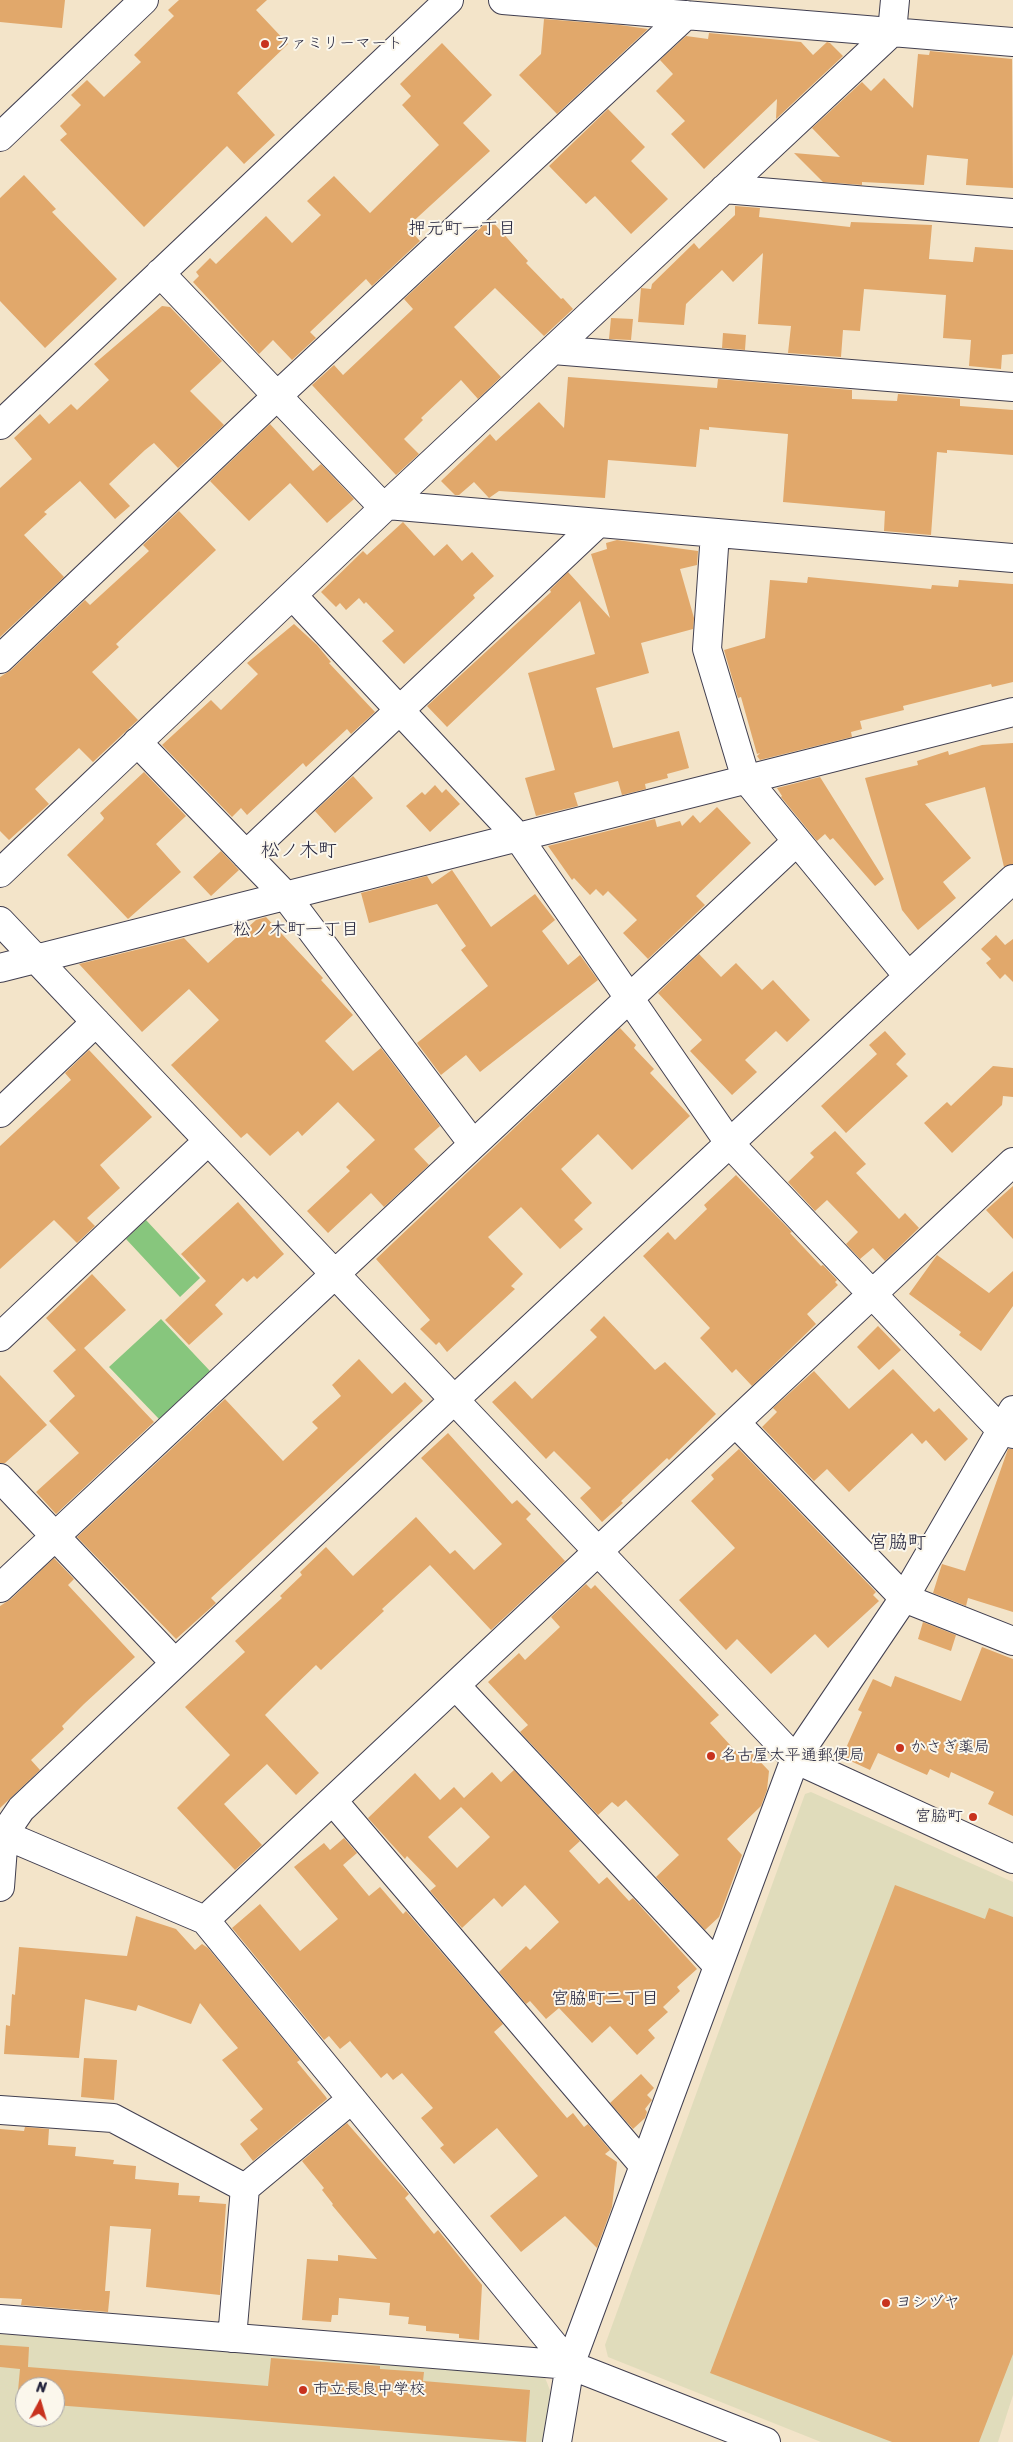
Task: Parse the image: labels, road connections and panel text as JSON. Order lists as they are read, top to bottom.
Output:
{
  "districts": [
    "押元町一丁目",
    "松ノ木町",
    "松ノ木町一丁目",
    "宮脇町",
    "宮脇町二丁目"
  ],
  "places": [
    "ファミリーマート",
    "かさぎ薬局",
    "名古屋太平通郵便局",
    "宮脇町",
    "ヨシヅヤ",
    "市立長良中学校"
  ],
  "north": "top"
}
